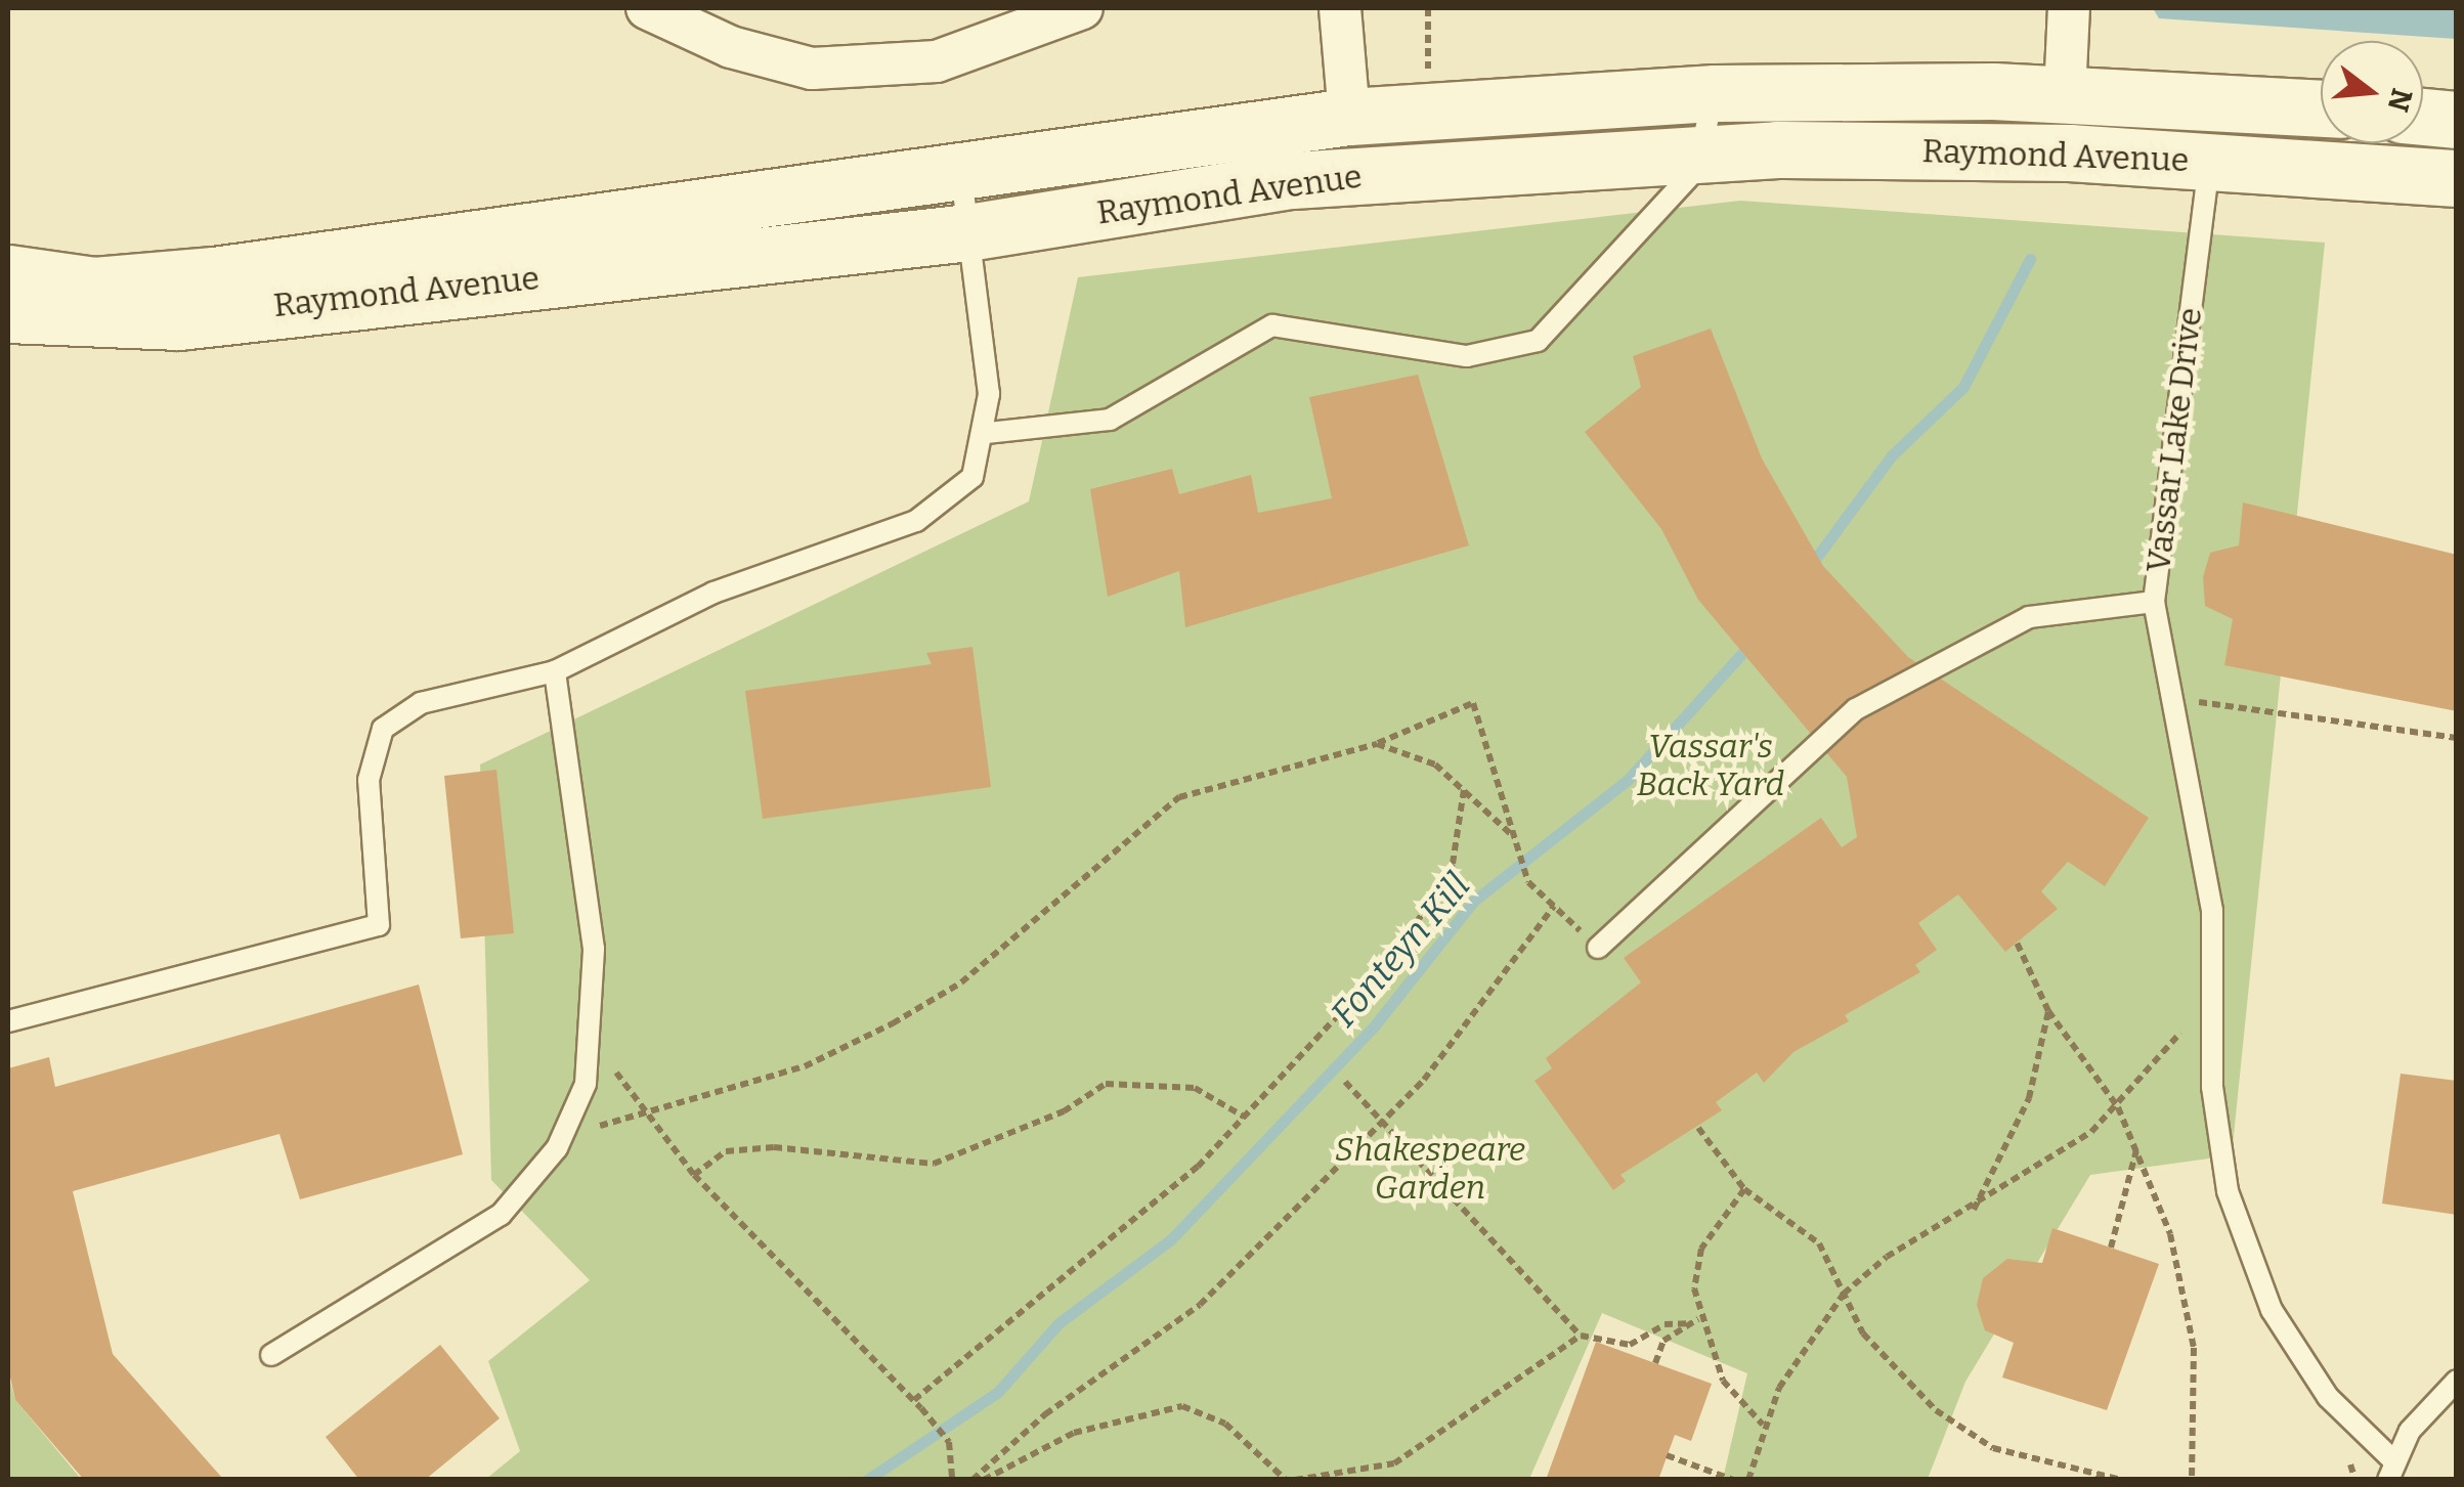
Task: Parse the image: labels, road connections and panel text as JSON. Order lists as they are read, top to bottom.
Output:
{
  "streets": {
    "main road": ["Raymond Avenue"],
    "lane": ["Vassar Lake Drive"]
  },
  "crossings": [
    ["Raymond Avenue", "Vassar Lake Drive"]
  ],
  "water": ["Fonteyn Kill"],
  "parks": ["Vassar's Back Yard", "Shakespeare Garden"],
  "north": "right"
}
